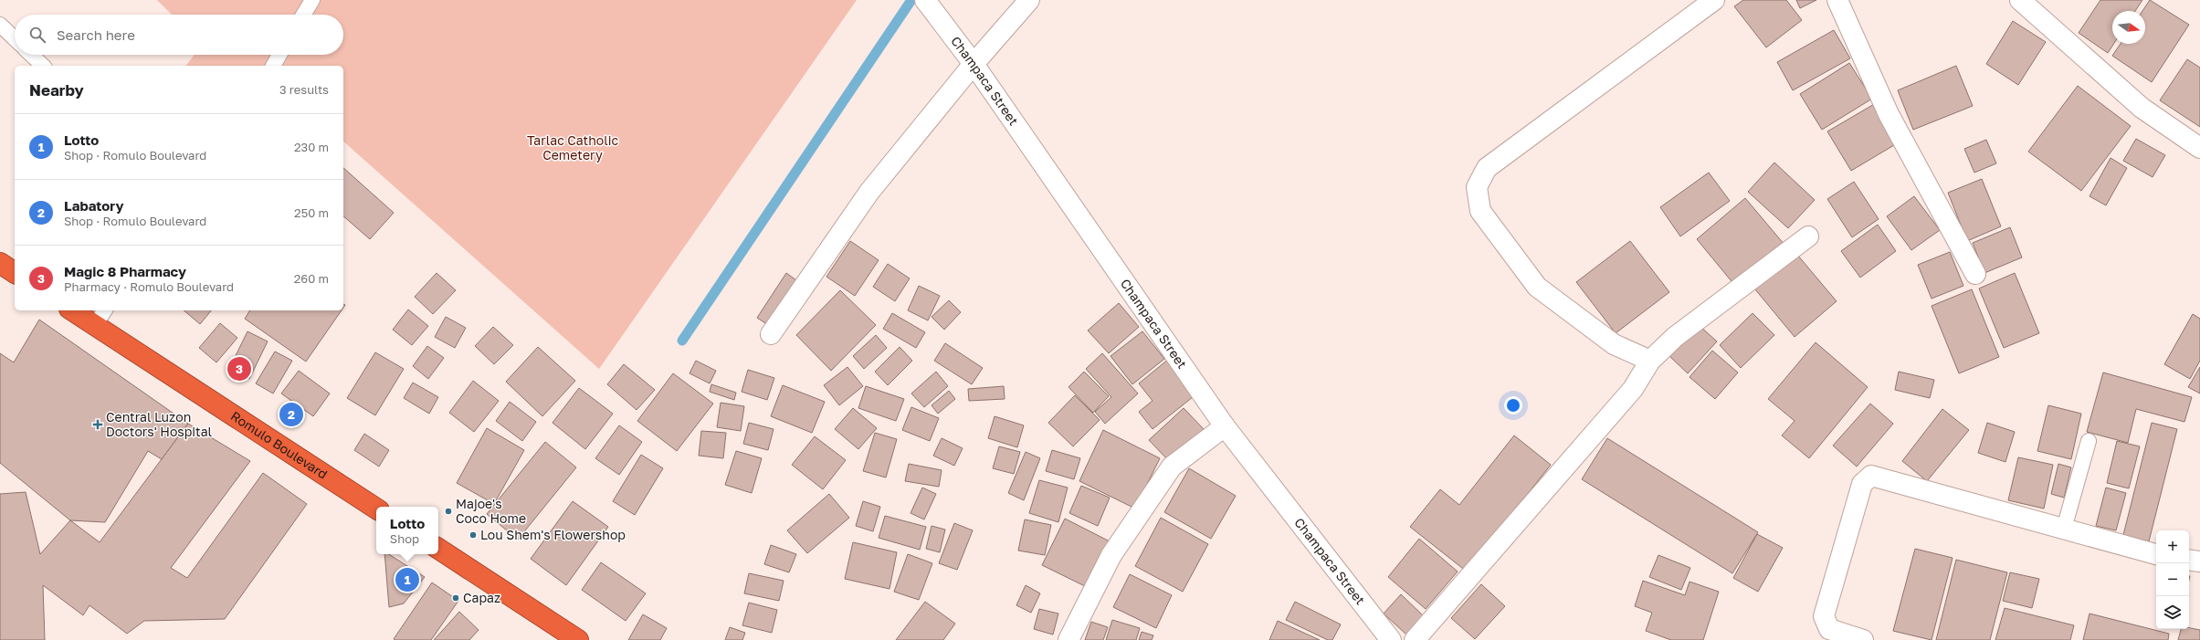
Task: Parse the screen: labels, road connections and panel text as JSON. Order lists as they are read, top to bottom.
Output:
{
  "streets": {
    "highway": ["Romulo Boulevard"],
    "street": ["Champaca Street"]
  },
  "parks": ["Tarlac Catholic Cemetery"],
  "places": {
    "health": ["Central Luzon Doctors' Hospital"],
    "other": ["Majoe's Coco Home", "Lou Shem's Flowershop", "Capaz"]
  },
  "north": "right",
  "page": {
    "search": "Search here",
    "heading": ["Nearby", "3 results"],
    "list": [
      {
        "mark": "1",
        "name": "Lotto",
        "note": "Shop · Romulo Boulevard",
        "value": "230 m"
      },
      {
        "mark": "2",
        "name": "Labatory",
        "note": "Shop · Romulo Boulevard",
        "value": "250 m"
      },
      {
        "mark": "3",
        "name": "Magic 8 Pharmacy",
        "note": "Pharmacy · Romulo Boulevard",
        "value": "260 m"
      }
    ],
    "pins": ["3", "2", "1"],
    "popup": ["Lotto", "Shop"],
    "map_buttons": ["+", "−"]
  }
}
